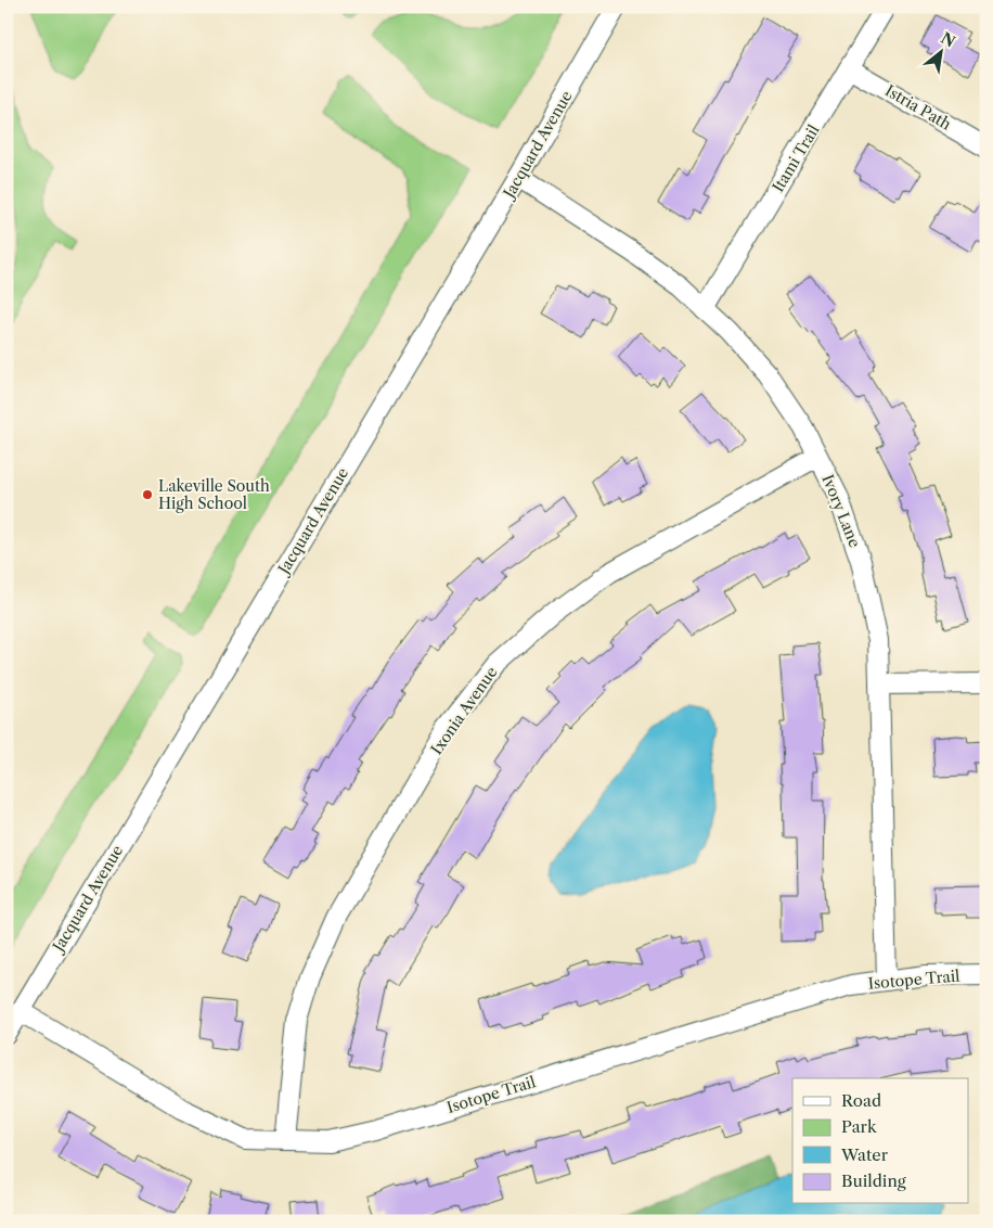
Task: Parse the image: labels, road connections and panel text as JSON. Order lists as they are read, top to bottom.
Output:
{
  "streets": {
    "street": [
      "Istria Path",
      "Jacquard Avenue",
      "Itami Trail",
      "Ivory Lane",
      "Ixonia Avenue",
      "Isotope Trail"
    ]
  },
  "crossings": [
    ["Istria Path", "Itami Trail"],
    ["Jacquard Avenue", "Ivory Lane"],
    ["Jacquard Avenue", "Isotope Trail"],
    ["Itami Trail", "Ivory Lane"],
    ["Ivory Lane", "Ixonia Avenue"],
    ["Ivory Lane", "Isotope Trail"],
    ["Ixonia Avenue", "Isotope Trail"]
  ],
  "places": ["Lakeville South High School"],
  "legend": [
    "Road",
    "Park",
    "Water",
    "Building"
  ],
  "north": "top right"
}
